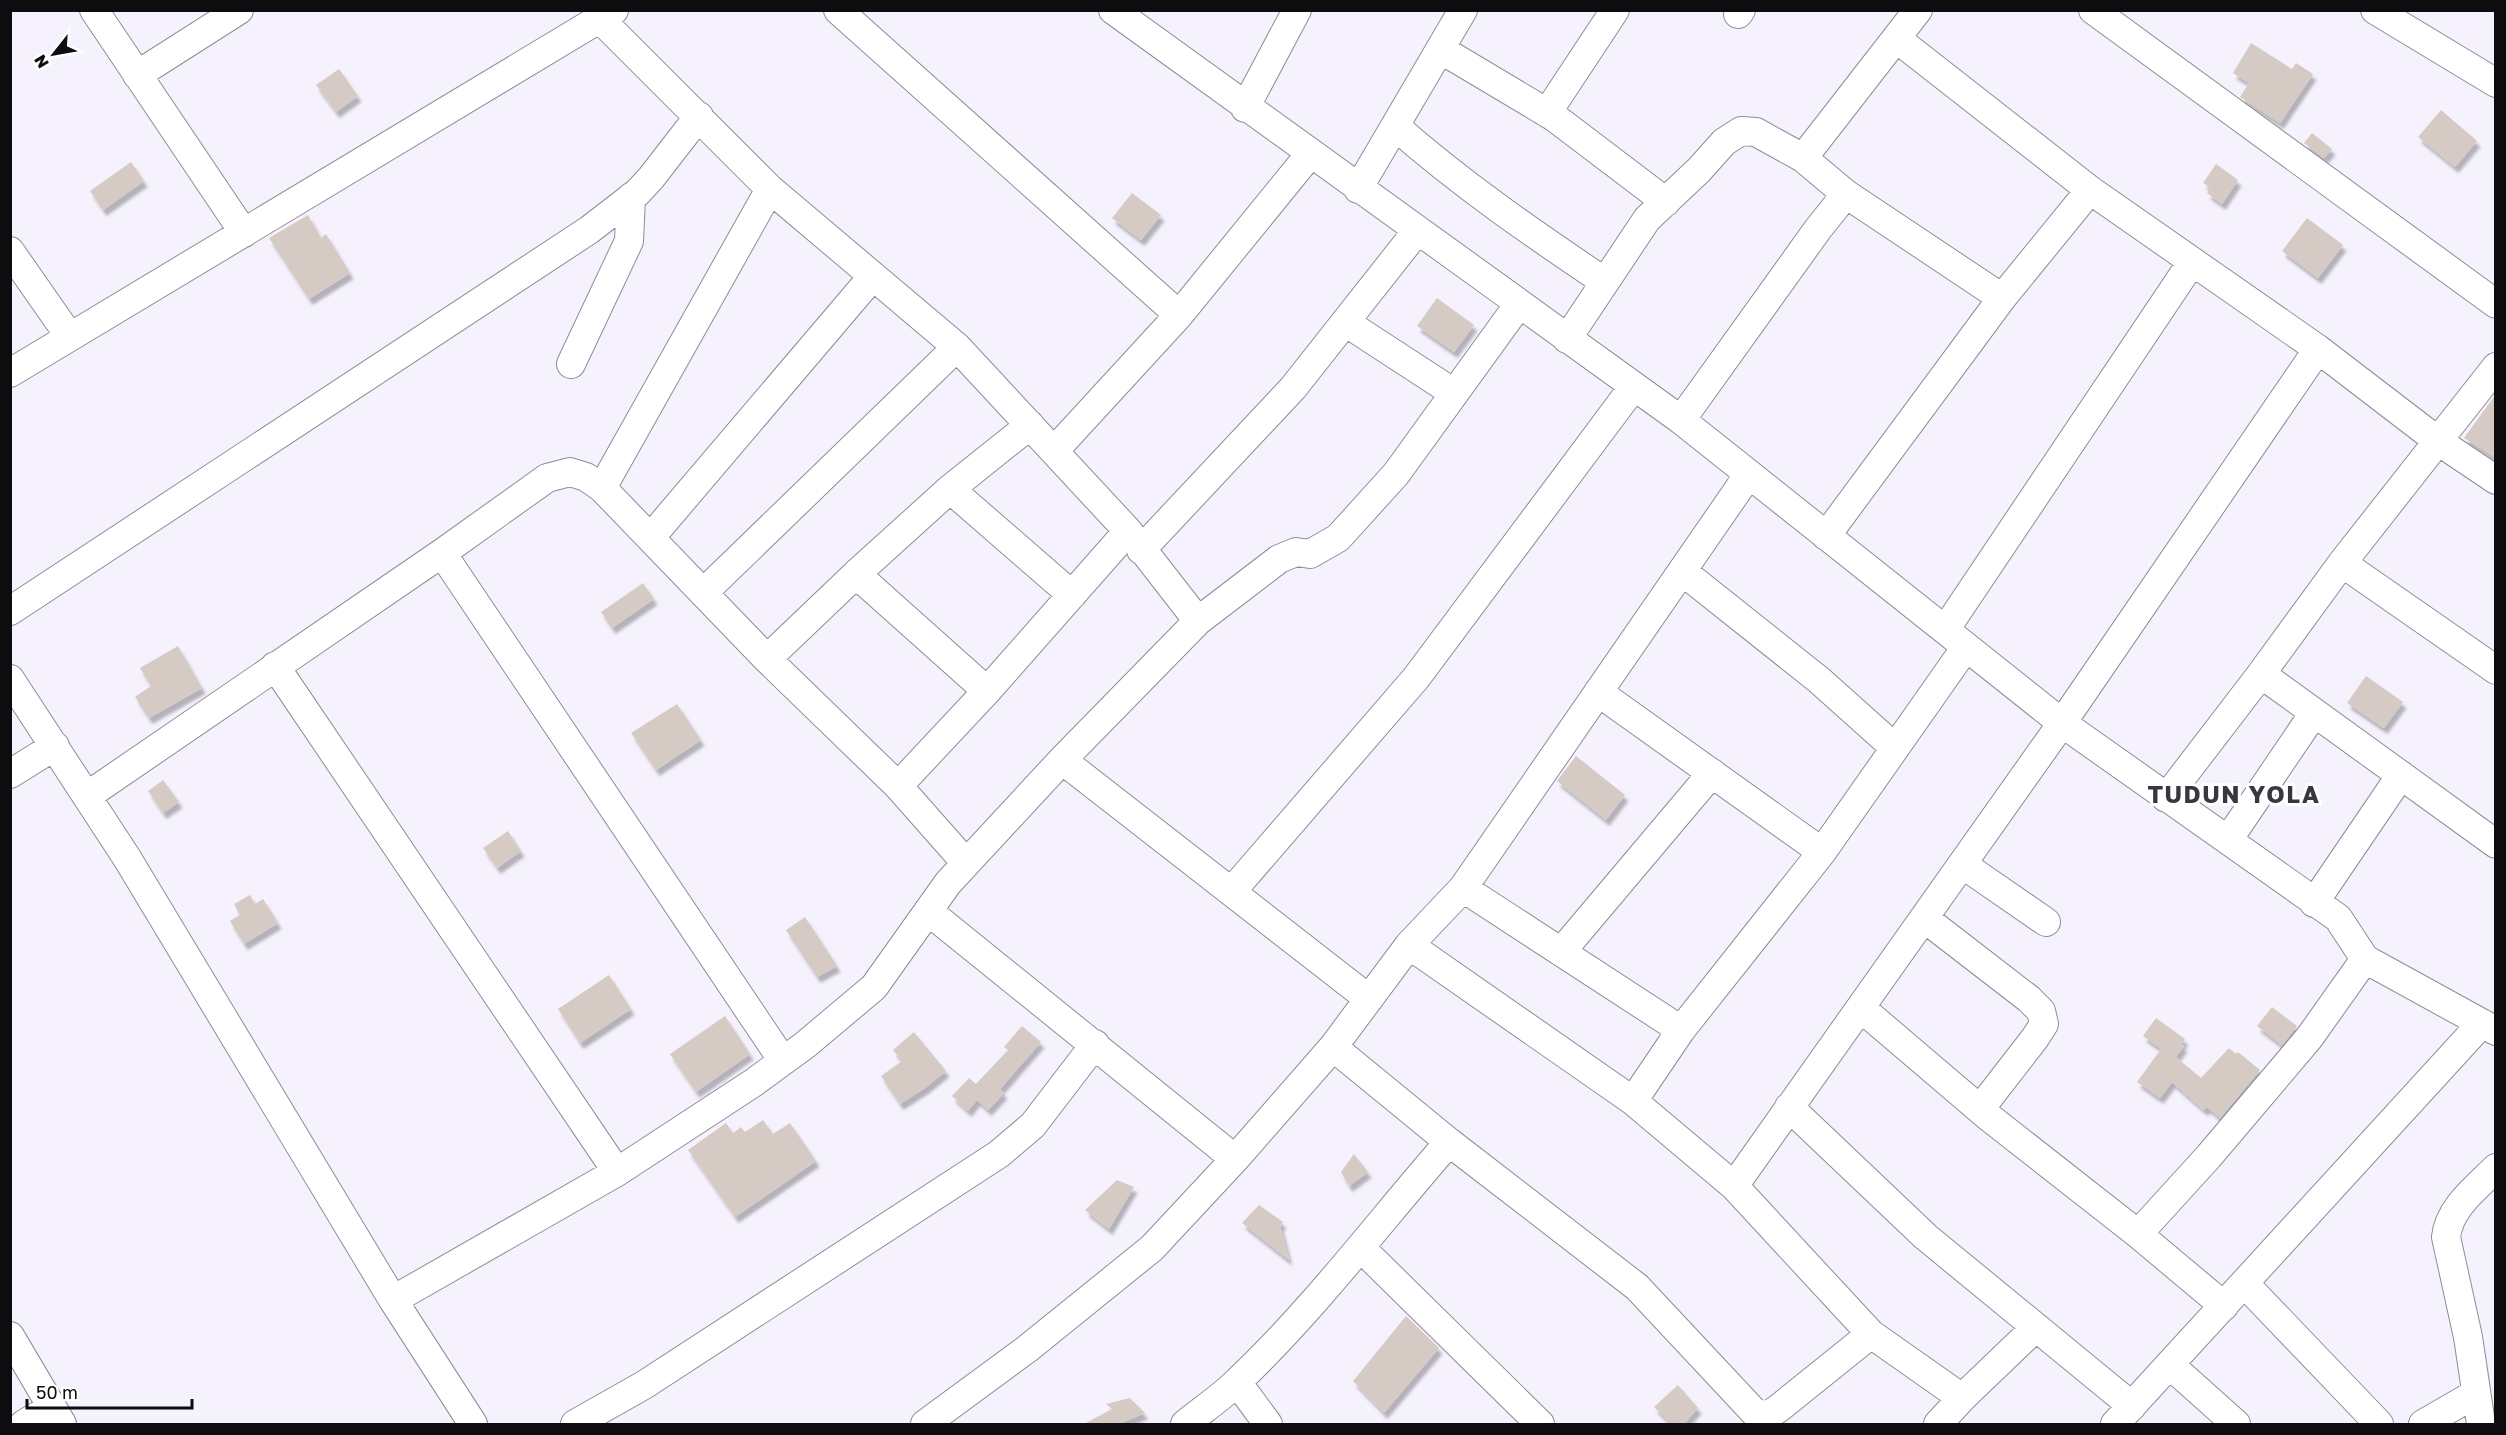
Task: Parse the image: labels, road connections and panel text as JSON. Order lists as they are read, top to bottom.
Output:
{
  "districts": ["TUDUN YOLA"],
  "scale_bar": "50 m",
  "north": "bottom left"
}
